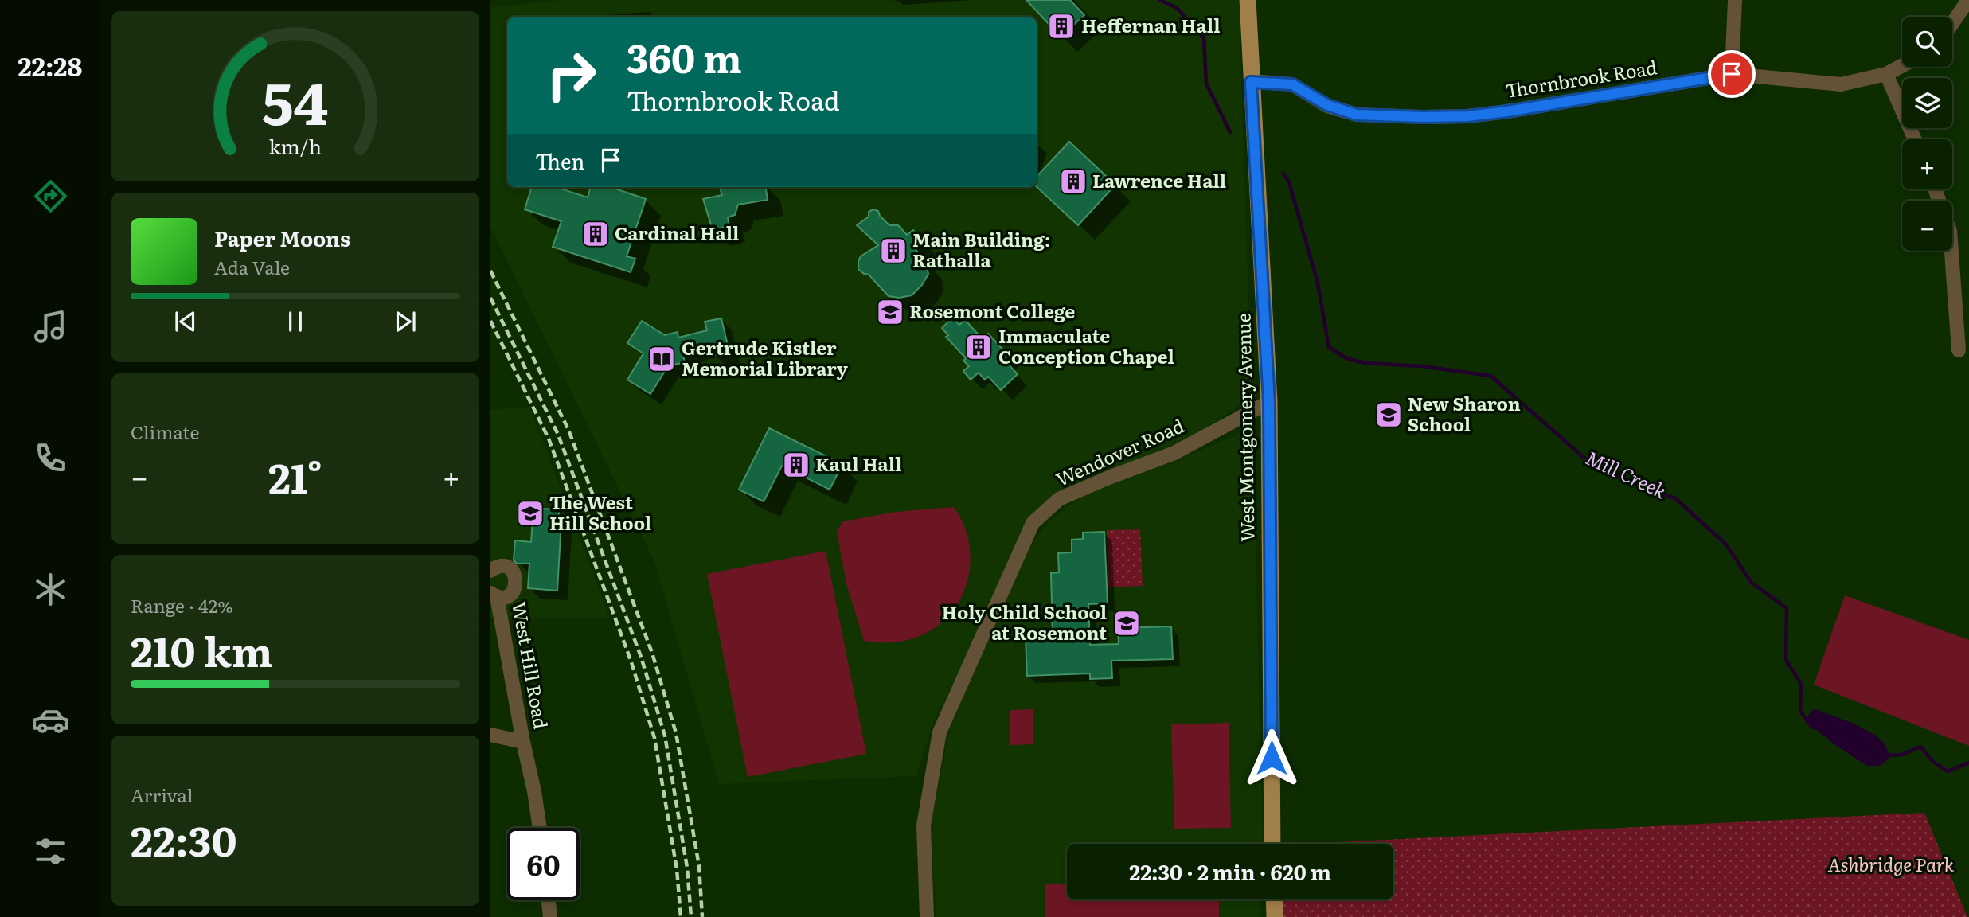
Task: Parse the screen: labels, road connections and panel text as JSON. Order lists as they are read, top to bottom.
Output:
{
  "streets": {
    "main road": ["West Montgomery Avenue"],
    "street": ["Thornbrook Road", "Wendover Road", "West Hill Road"]
  },
  "crossings": [
    ["Thornbrook Road", "West Montgomery Avenue"],
    ["West Montgomery Avenue", "Wendover Road"]
  ],
  "water": ["Mill Creek"],
  "parks": ["Ashbridge Park"],
  "places": {
    "building": [
      "Heffernan Hall",
      "Lawrence Hall",
      "Cardinal Hall",
      "Main Building: Rathalla",
      "Immaculate Conception Chapel",
      "Kaul Hall"
    ],
    "school or university": [
      "Rosemont College",
      "New Sharon School",
      "The West Hill School",
      "Holy Child School at Rosemont"
    ],
    "library": ["Gertrude Kistler Memorial Library"]
  },
  "page": {
    "tabs": "22:28",
    "map_buttons": ["+", "−"],
    "turn": ["360 m", "Thornbrook Road"],
    "then": "Then",
    "song": ["Paper Moons", "Ada Vale"],
    "tile": [
      "Climate",
      ["Range · 42%", "210 km"],
      ["Arrival", "22:30"]
    ],
    "heat": ["−", "21°", "+"],
    "limit": "60",
    "trip": "22:30 · 2 min · 620 m",
    "gauge": ["54", "km/h"]
  }
}
